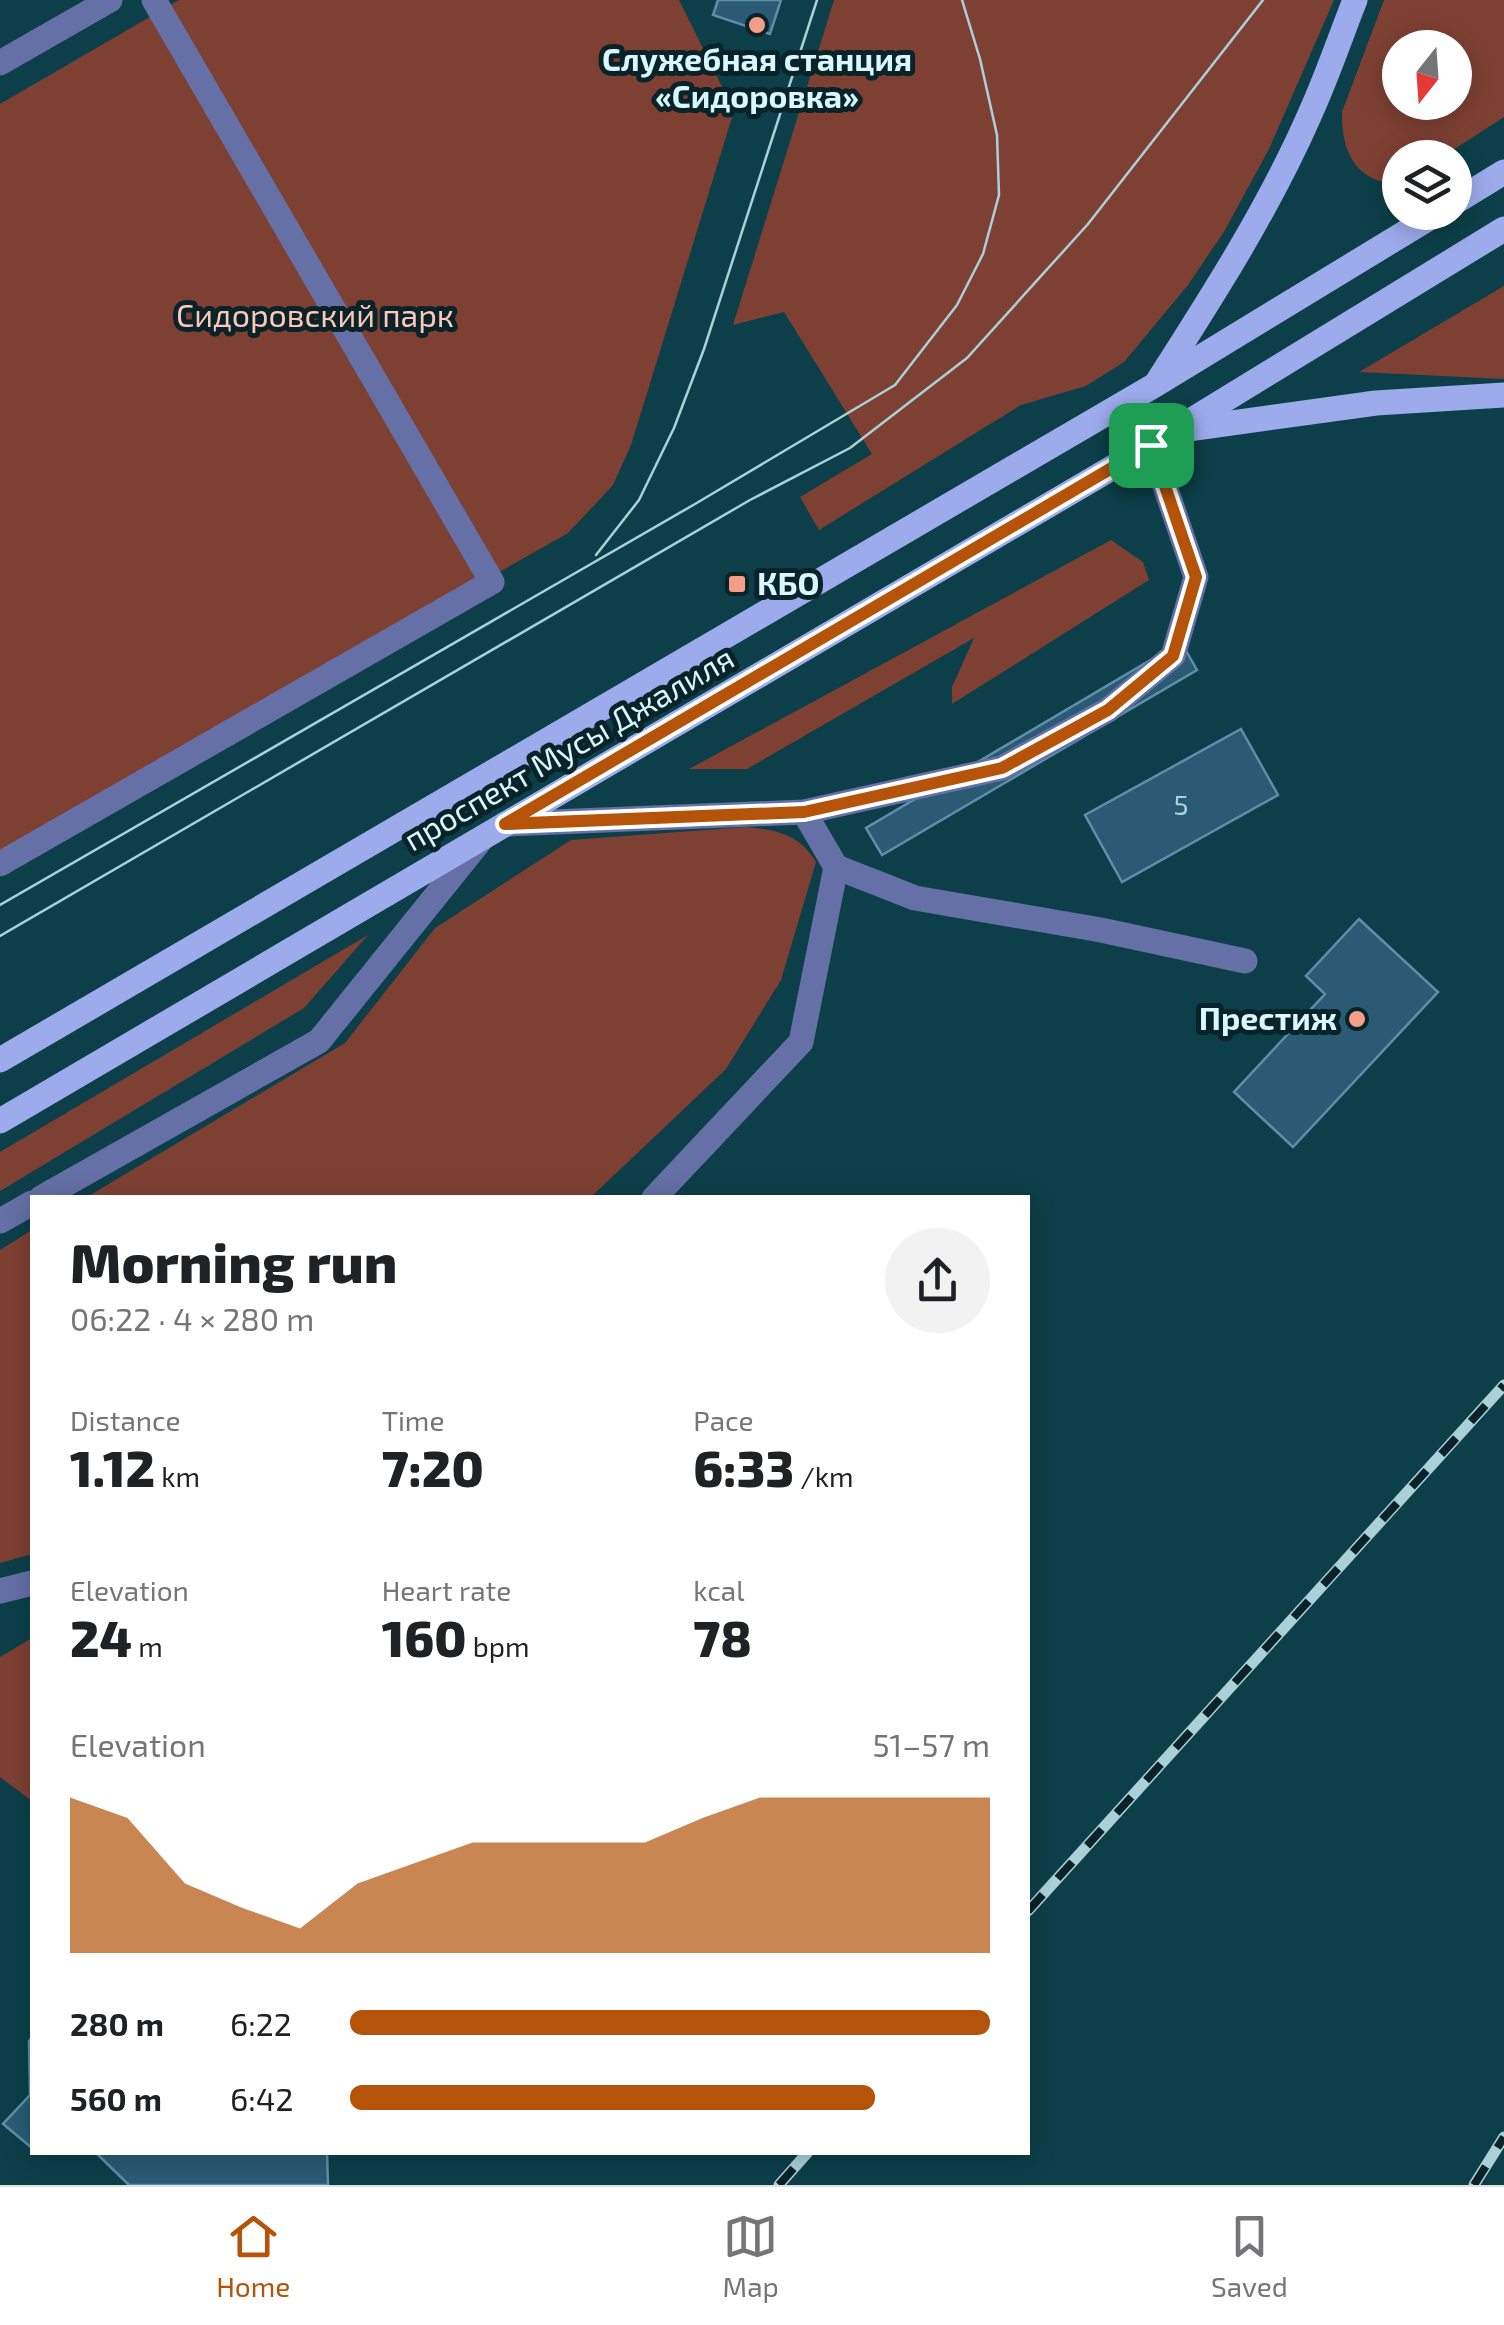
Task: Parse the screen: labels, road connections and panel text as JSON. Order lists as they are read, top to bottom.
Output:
{
  "streets": {
    "main road": ["проспект Мусы Джалиля"]
  },
  "parks": ["Сидоровский парк"],
  "places": {
    "other": ["Служебная станция «Сидоровка»", "Престиж"],
    "transit": ["КБО"]
  },
  "house_numbers": ["5"],
  "north": "bottom",
  "page": {
    "heading": ["Morning run", "06:22 · 4 × 280 m"],
    "stats": [
      ["Distance", "1.12 km"],
      ["Time", "7:20"],
      ["Pace", "6:33 /km"],
      ["Elevation", "24 m"],
      ["Heart rate", "160 bpm"],
      ["kcal", "78"]
    ],
    "chart": ["Elevation", "51–57 m"],
    "list": [
      {
        "name": "280 m",
        "note": "6:22"
      },
      {
        "name": "560 m",
        "note": "6:42"
      }
    ],
    "tabs": ["Home", "Map", "Saved"]
  }
}
